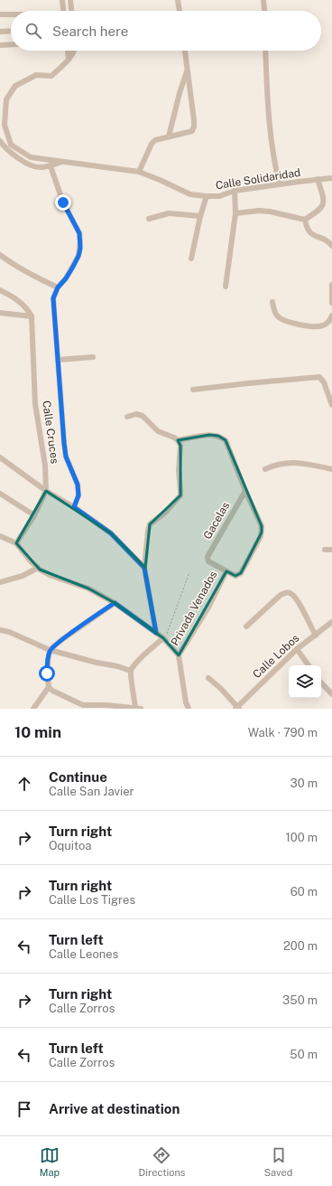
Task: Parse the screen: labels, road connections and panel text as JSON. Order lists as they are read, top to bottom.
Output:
{
  "streets": {
    "street": [
      "Calle Solidaridad",
      "Calle Cruces",
      "Gacelas",
      "Privada Venados",
      "Calle Lobos"
    ]
  },
  "crossings": [
    ["Gacelas", "Privada Venados"]
  ],
  "page": {
    "search": "Search here",
    "heading": ["10 min", "Walk · 790 m"],
    "list": [
      ["Continue", "Calle San Javier", "30 m"],
      ["Turn right", "Oquitoa", "100 m"],
      ["Turn right", "Calle Los Tigres", "60 m"],
      ["Turn left", "Calle Leones", "200 m"],
      ["Turn right", "Calle Zorros", "350 m"],
      ["Turn left", "Calle Zorros", "50 m"],
      "Arrive at destination"
    ],
    "nav": ["Map", "Directions", "Saved"]
  }
}
